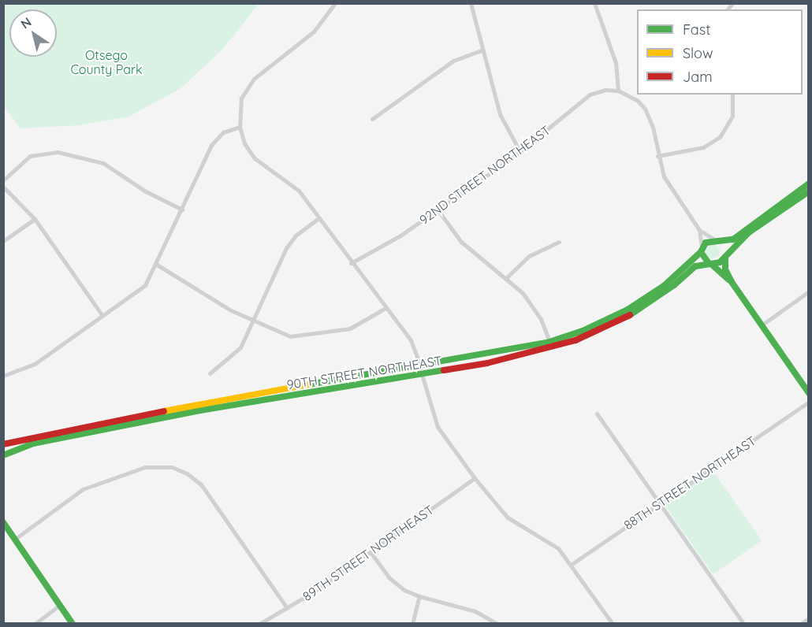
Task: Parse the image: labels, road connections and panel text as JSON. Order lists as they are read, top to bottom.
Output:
{
  "streets": {
    "main road": ["90TH STREET NORTHEAST"],
    "street": ["92ND STREET NORTHEAST", "88TH STREET NORTHEAST", "89TH STREET NORTHEAST"]
  },
  "parks": ["Otsego County Park"],
  "legend": ["Fast", "Slow", "Jam"],
  "north": "top left"
}
